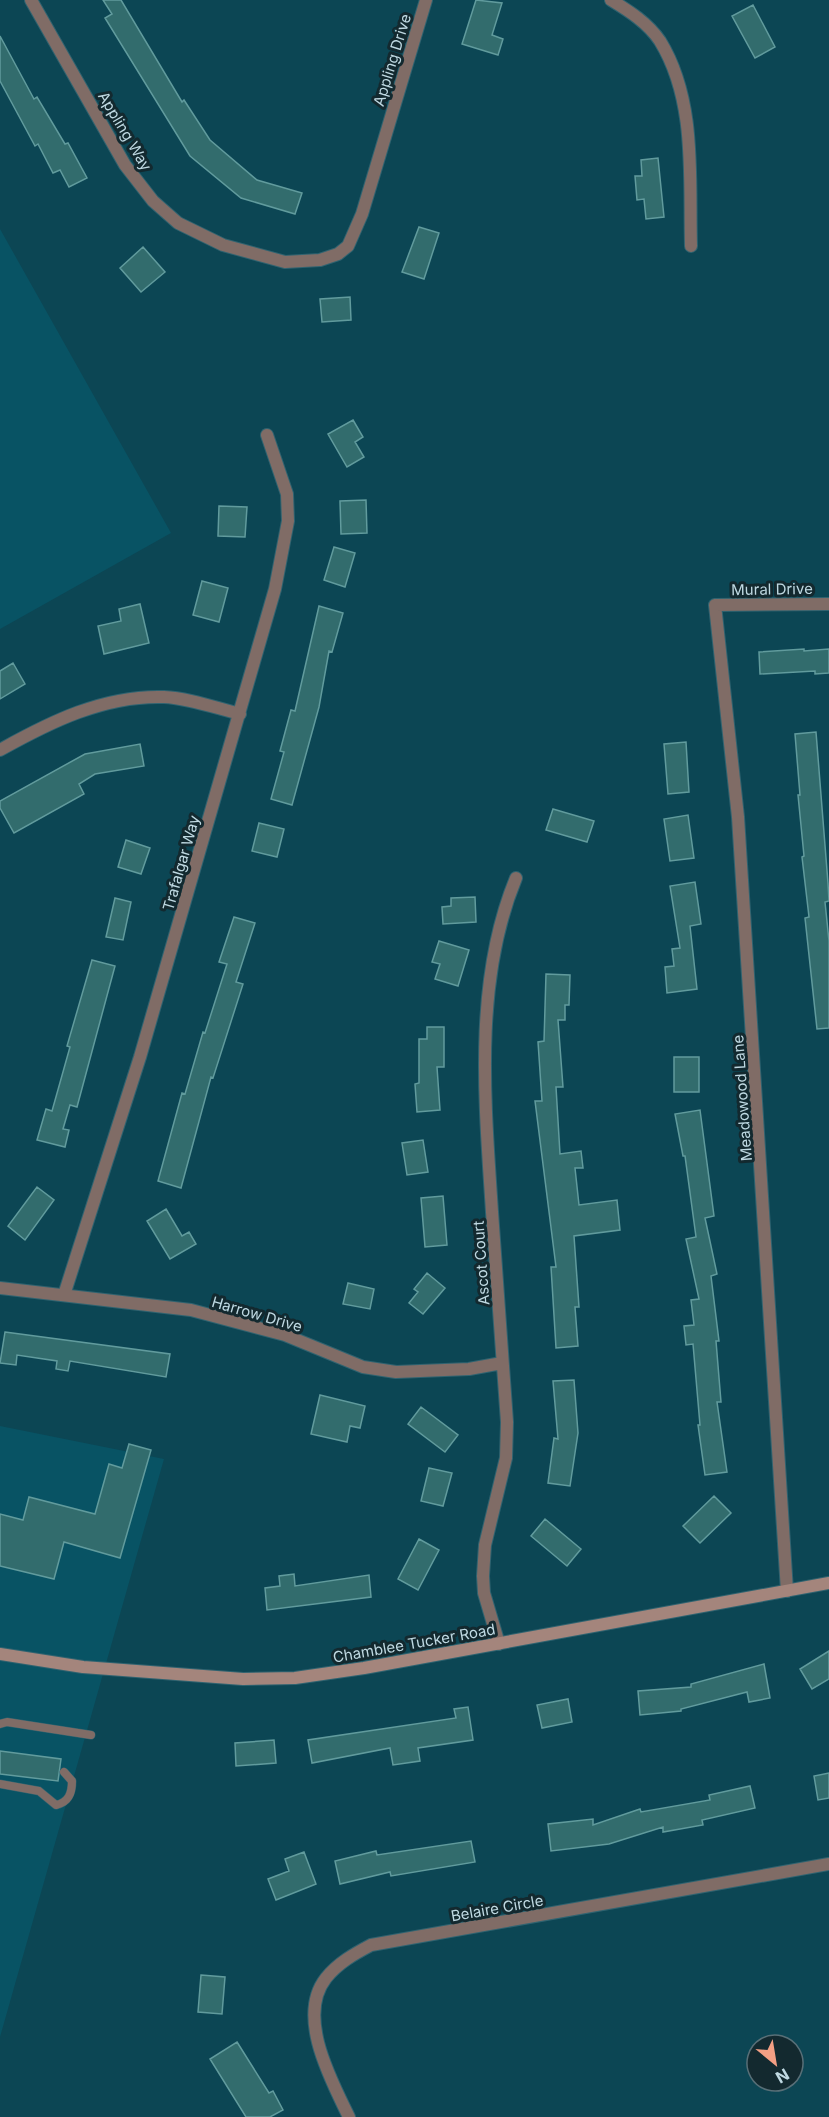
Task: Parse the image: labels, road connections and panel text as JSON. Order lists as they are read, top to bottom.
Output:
{
  "streets": {
    "main road": ["Chamblee Tucker Road"],
    "street": [
      "Appling Drive",
      "Appling Way",
      "Mural Drive",
      "Trafalgar Way",
      "Meadowood Lane",
      "Ascot Court",
      "Harrow Drive",
      "Belaire Circle"
    ]
  },
  "crossings": [
    ["Appling Drive", "Appling Way"],
    ["Mural Drive", "Meadowood Lane"],
    ["Trafalgar Way", "Harrow Drive"],
    ["Meadowood Lane", "Chamblee Tucker Road"],
    ["Ascot Court", "Harrow Drive"],
    ["Ascot Court", "Chamblee Tucker Road"]
  ],
  "north": "bottom right"
}
